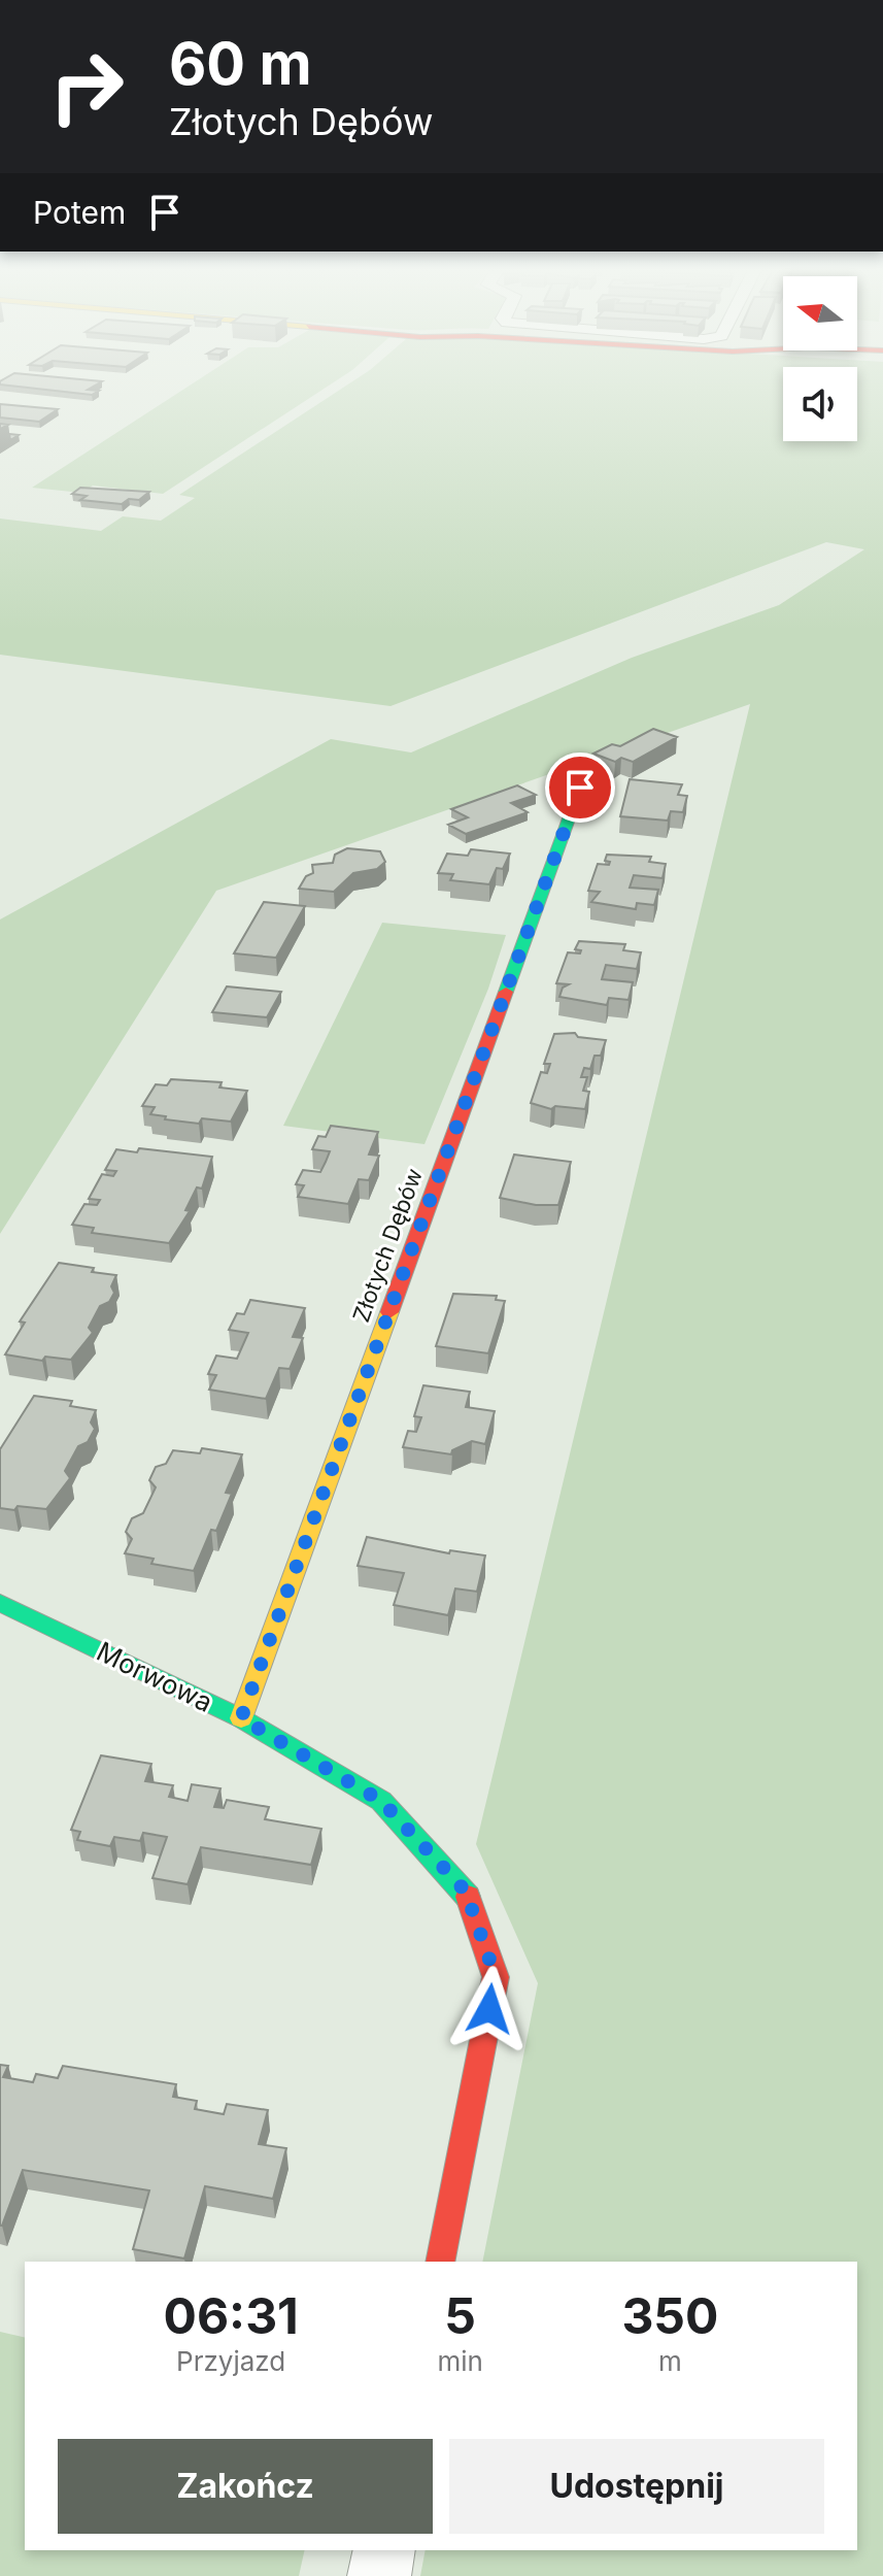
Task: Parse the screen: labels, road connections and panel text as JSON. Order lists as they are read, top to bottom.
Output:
{
  "streets": {
    "street": ["Złotych Dębów", "Morwowa"]
  },
  "crossings": [
    ["Złotych Dębów", "Morwowa"]
  ],
  "north": "left",
  "page": {
    "turn": ["60 m", "Złotych Dębów"],
    "then": "Potem",
    "eta": [
      "06:31",
      "Przyjazd",
      "5",
      "min",
      "350",
      "m"
    ],
    "buttons": ["Zakończ", "Udostępnij"]
  }
}
